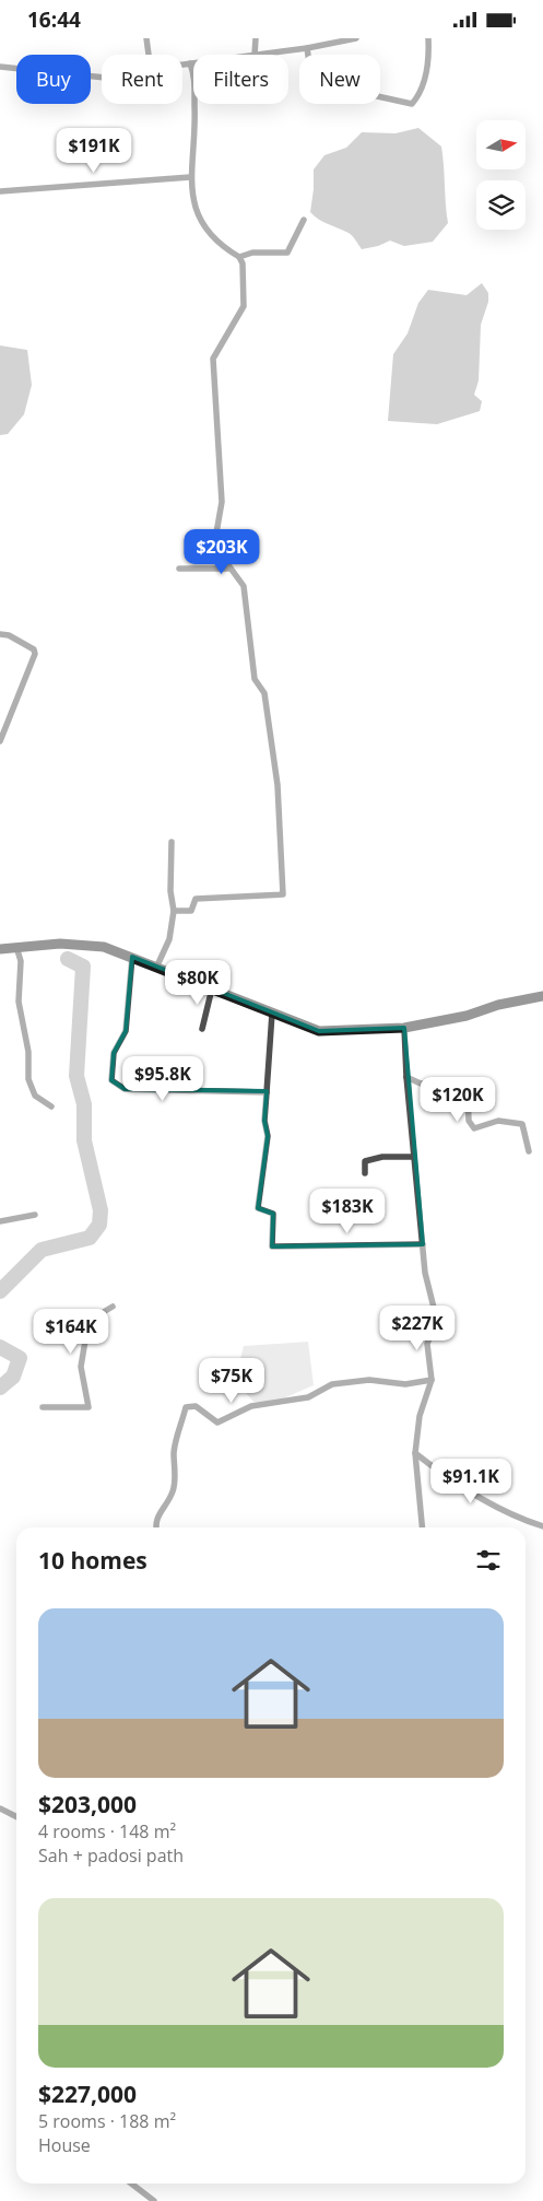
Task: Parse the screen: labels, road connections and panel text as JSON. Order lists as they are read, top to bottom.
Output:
{
  "north": "right",
  "page": {
    "status": "16:44",
    "chip": [
      "Buy",
      "Rent",
      "Filters",
      "New"
    ],
    "price": [
      "$191K",
      "$203K",
      "$80K",
      "$95.8K",
      "$120K",
      "$183K",
      "$227K",
      "$164K",
      "$75K",
      "$91.1K"
    ],
    "heading": "10 homes",
    "list": [
      {
        "name": "$203,000",
        "note": "4 rooms · 148 m² · Sah + padosi path"
      },
      {
        "name": "$227,000",
        "note": "5 rooms · 188 m² · House"
      }
    ]
  }
}
